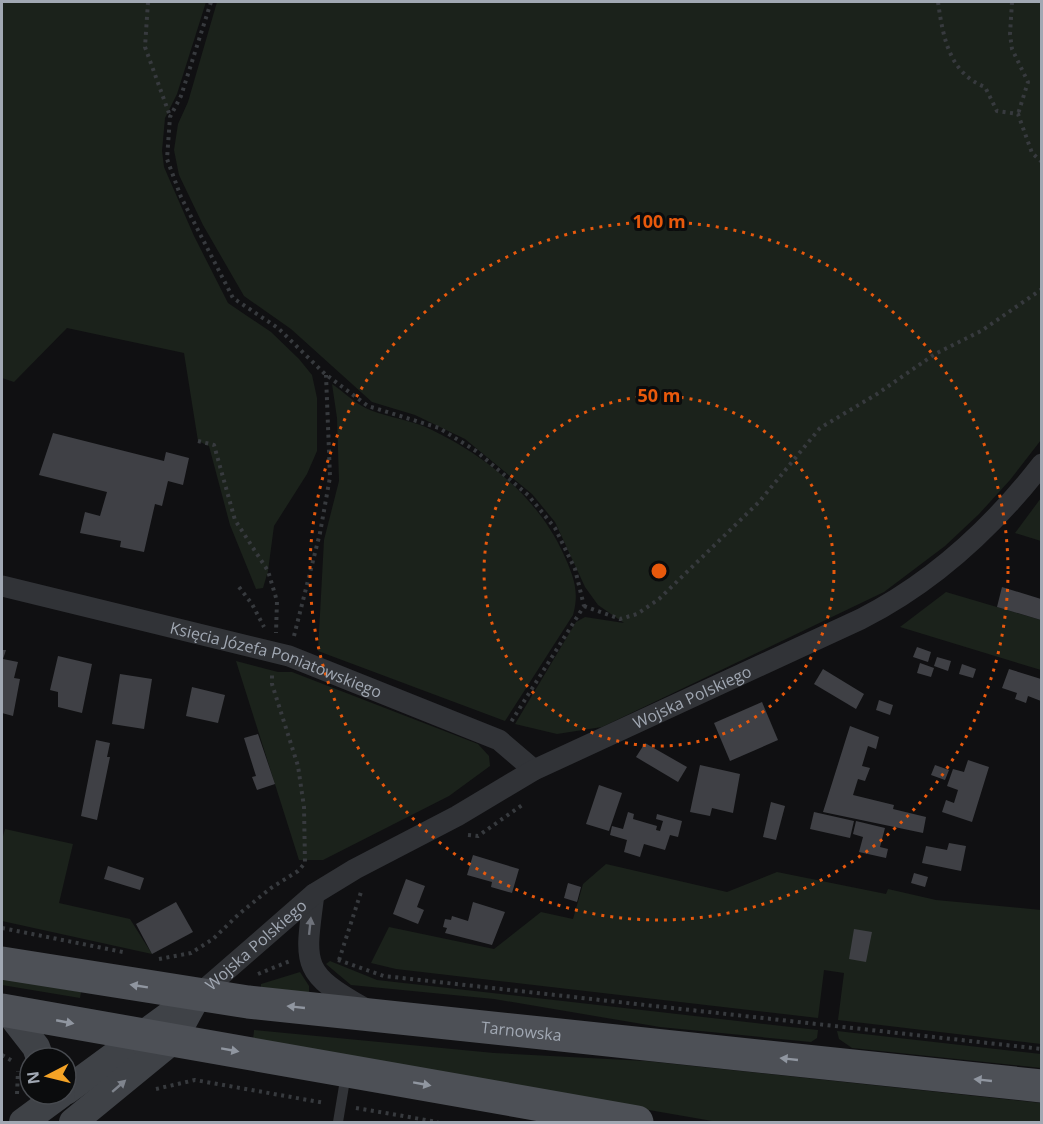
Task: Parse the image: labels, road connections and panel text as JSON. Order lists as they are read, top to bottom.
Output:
{
  "streets": {
    "main road": ["Tarnowska"],
    "street": ["Księcia Józefa Poniatowskiego", "Wojska Polskiego"]
  },
  "crossings": [
    ["Księcia Józefa Poniatowskiego", "Wojska Polskiego"],
    ["Wojska Polskiego", "Tarnowska"]
  ],
  "north": "left",
  "rings": ["100 m", "50 m"]
}
